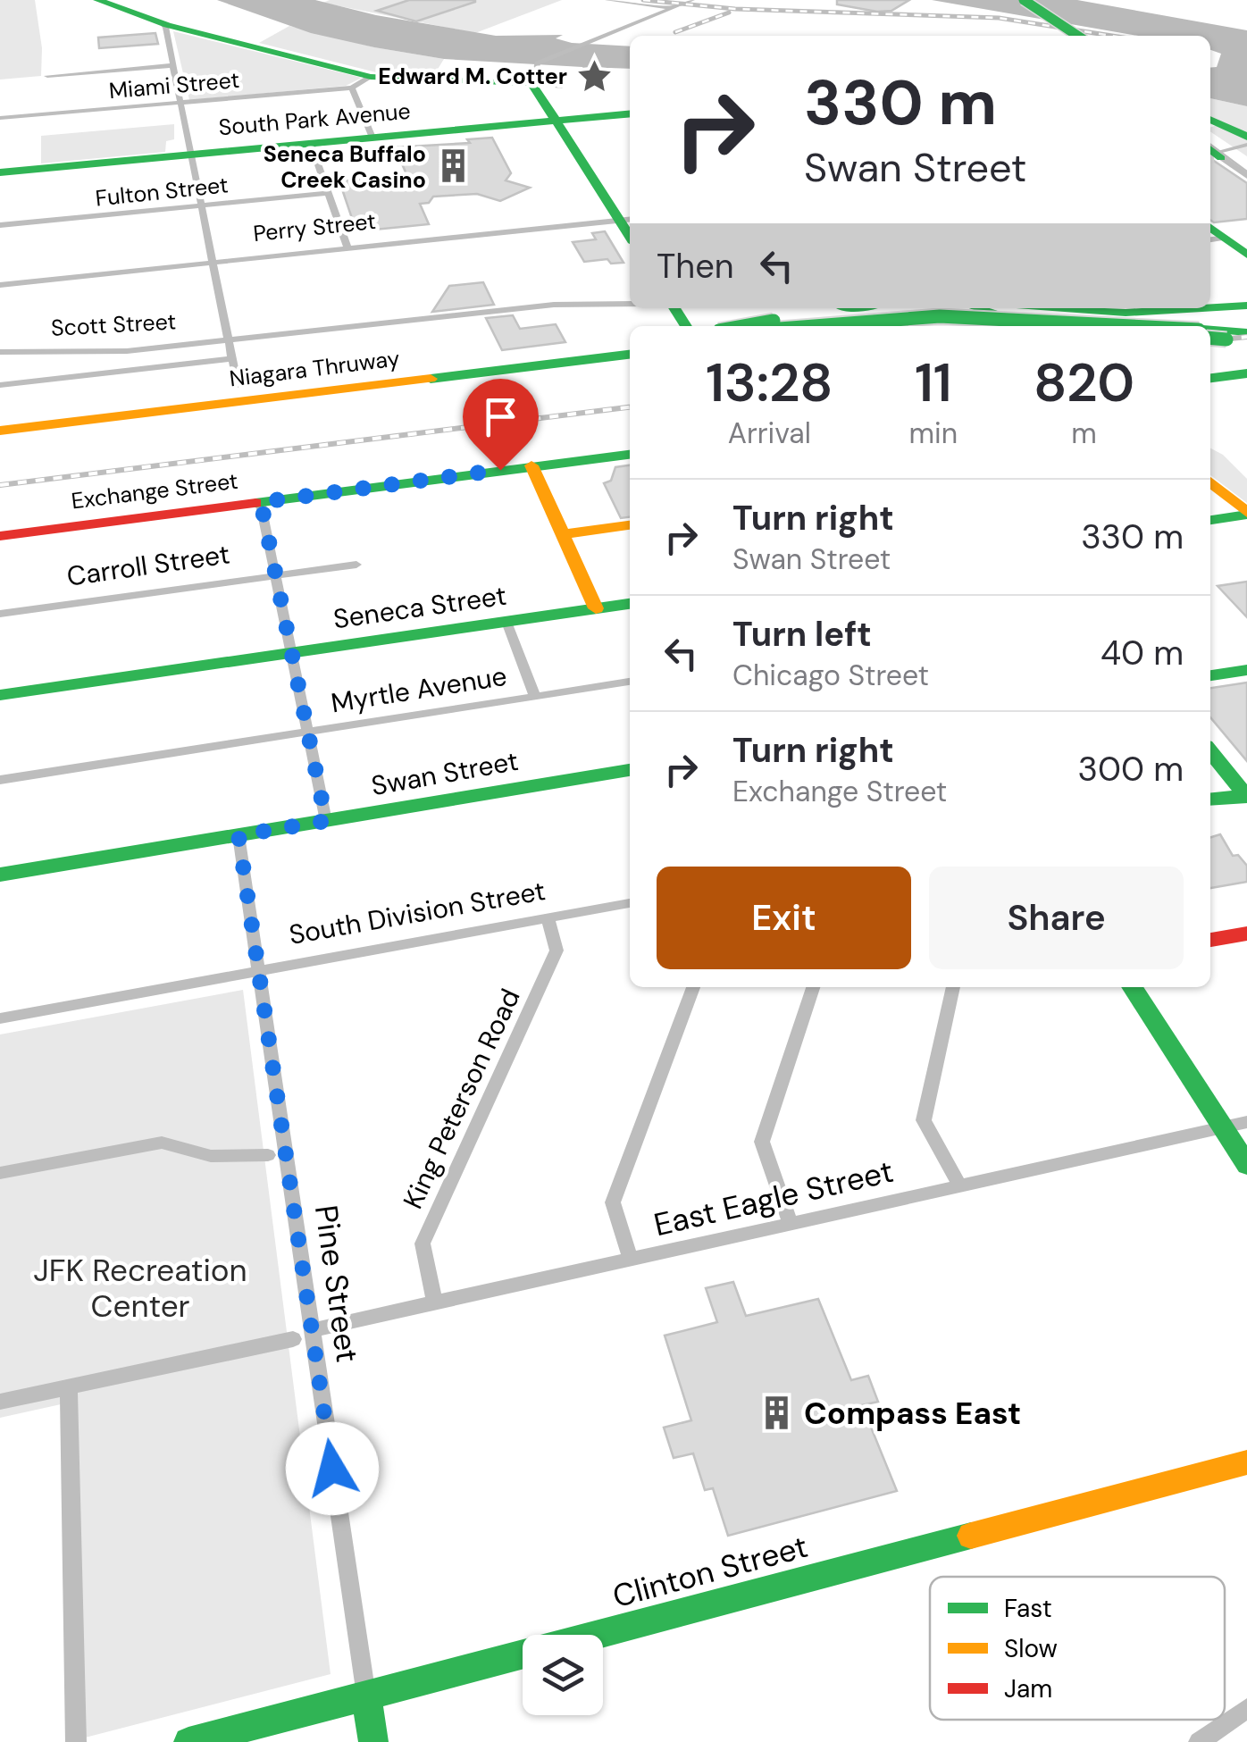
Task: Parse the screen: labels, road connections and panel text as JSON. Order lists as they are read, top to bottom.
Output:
{
  "streets": {
    "main road": [
      "South Park Avenue",
      "Niagara Thruway",
      "Exchange Street",
      "Seneca Street",
      "Swan Street",
      "Pine Street",
      "Clinton Street"
    ],
    "street": [
      "Miami Street",
      "Fulton Street",
      "Perry Street",
      "Scott Street",
      "Carroll Street",
      "Myrtle Avenue",
      "South Division Street",
      "King Peterson Road",
      "East Eagle Street"
    ]
  },
  "crossings": [
    ["Swan Street", "Pine Street"],
    ["South Division Street", "King Peterson Road"],
    ["South Division Street", "Pine Street"],
    ["King Peterson Road", "East Eagle Street"],
    ["East Eagle Street", "Pine Street"],
    ["Pine Street", "Clinton Street"]
  ],
  "parks": ["JFK Recreation Center"],
  "places": {
    "place": ["Edward M. Cotter"],
    "building": ["Seneca Buffalo Creek Casino", "Compass East"]
  },
  "legend": ["Fast", "Slow", "Jam"],
  "page": {
    "turn": ["330 m", "Swan Street"],
    "then": "Then",
    "eta": [
      "13:28",
      "Arrival",
      "11",
      "min",
      "820",
      "m"
    ],
    "list": [
      {
        "name": "Turn right",
        "note": "Swan Street",
        "value": "330 m"
      },
      {
        "name": "Turn left",
        "note": "Chicago Street",
        "value": "40 m"
      },
      {
        "name": "Turn right",
        "note": "Exchange Street",
        "value": "300 m"
      }
    ],
    "buttons": ["Exit", "Share"]
  }
}
